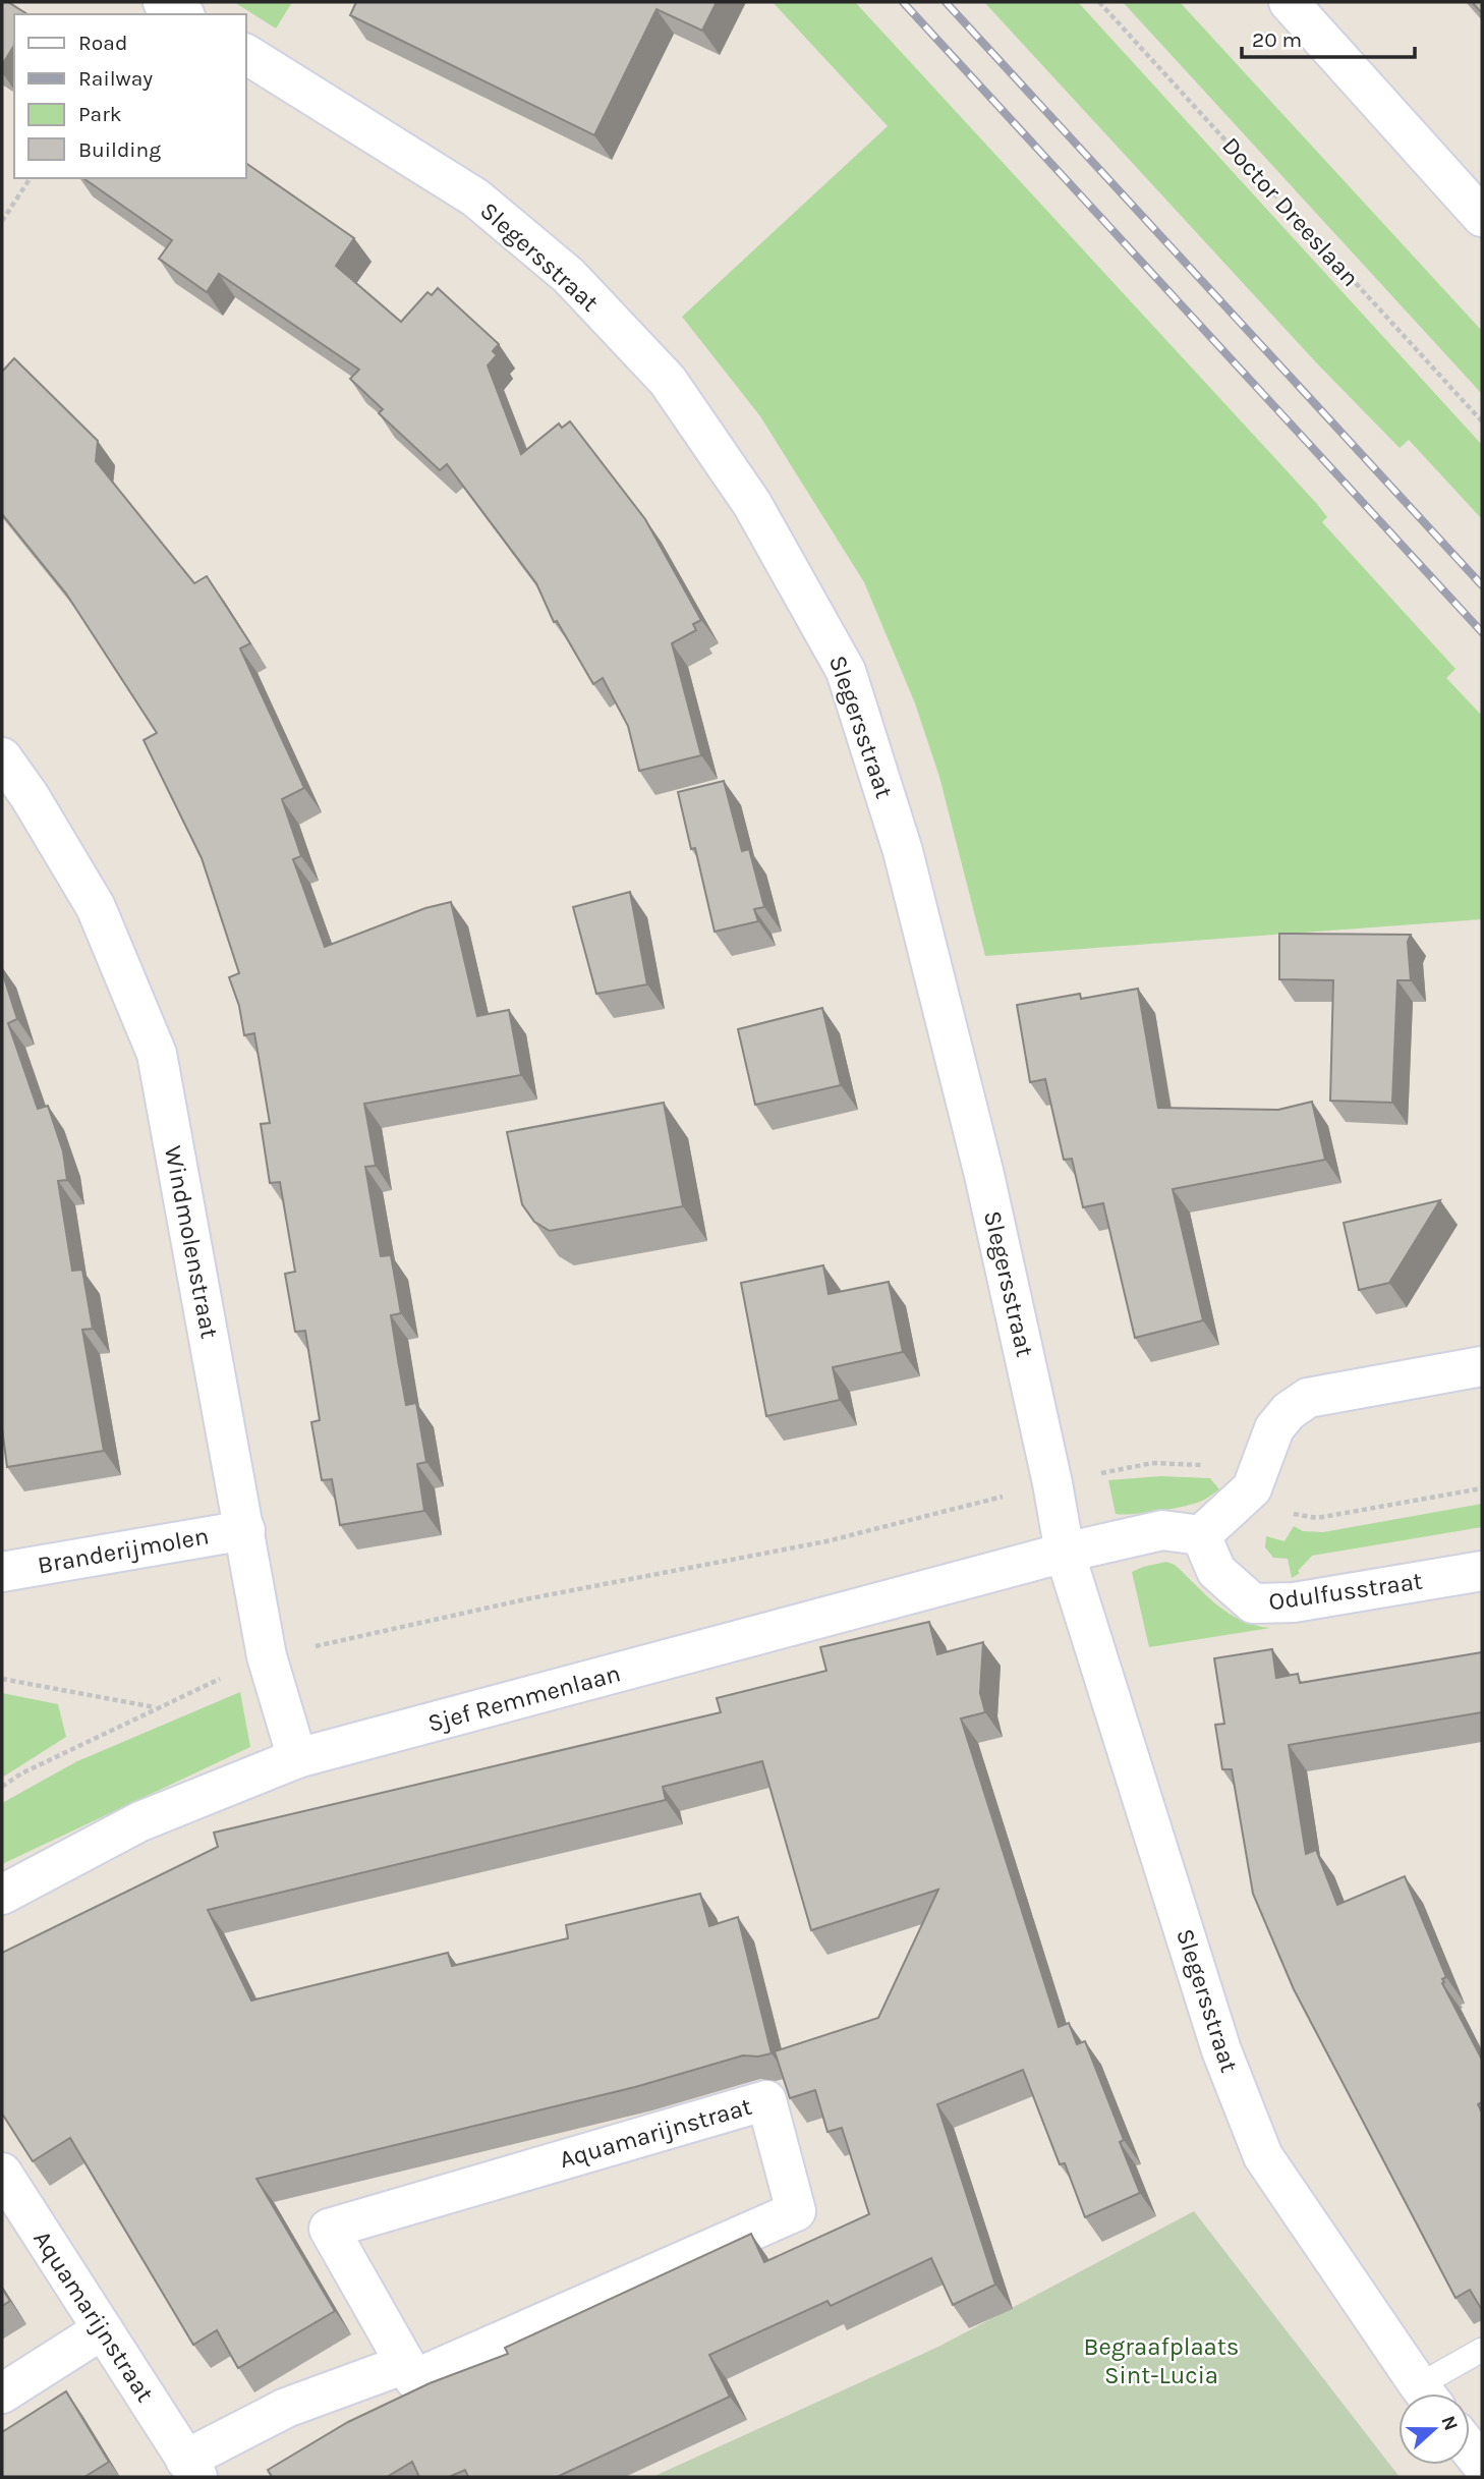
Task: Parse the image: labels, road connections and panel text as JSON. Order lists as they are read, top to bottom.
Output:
{
  "streets": {
    "street": [
      "Slegersstraat",
      "Windmolenstraat",
      "Branderijmolen",
      "Odulfusstraat",
      "Sjef Remmenlaan",
      "Aquamarijnstraat"
    ],
    "path": ["Doctor Dreeslaan"]
  },
  "crossings": [
    ["Slegersstraat", "Sjef Remmenlaan"],
    ["Windmolenstraat", "Branderijmolen"],
    ["Windmolenstraat", "Sjef Remmenlaan"]
  ],
  "parks": ["Begraafplaats Sint-Lucia"],
  "legend": [
    "Road",
    "Railway",
    "Park",
    "Building"
  ],
  "scale_bar": "20 m",
  "north": "right"
}
